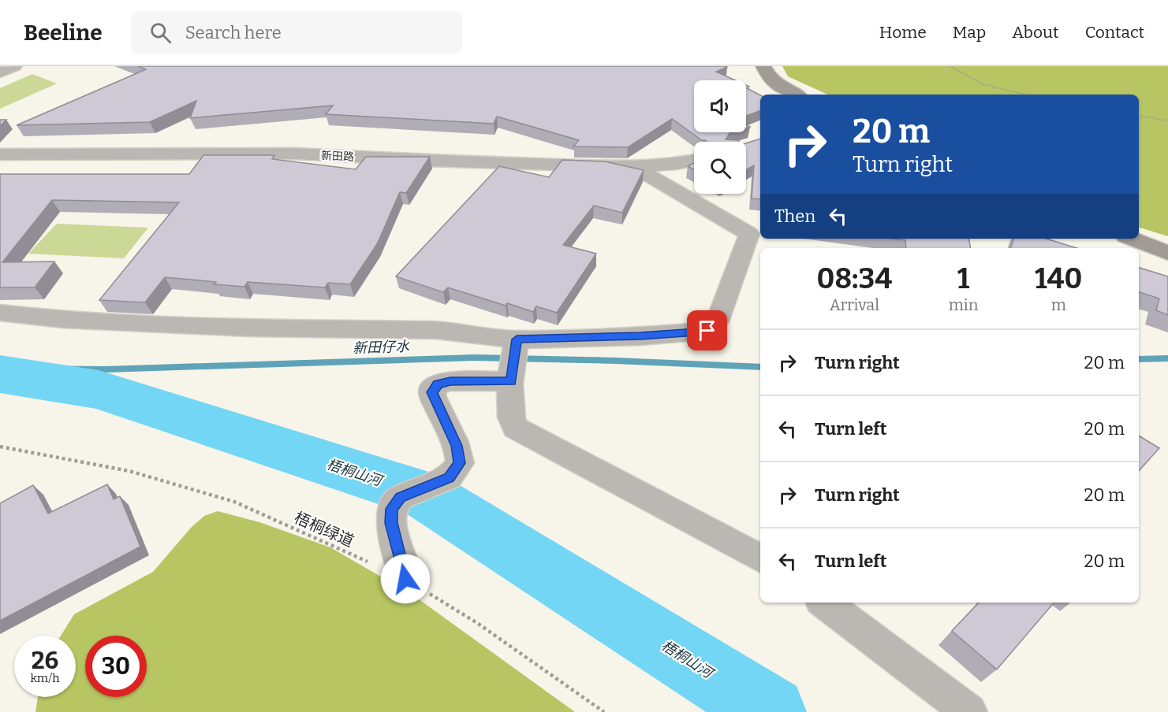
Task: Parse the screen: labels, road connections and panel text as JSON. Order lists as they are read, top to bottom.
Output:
{
  "streets": {
    "street": ["新田路"],
    "path": ["梧桐绿道"]
  },
  "water": ["新田仔水", "梧桐山河"],
  "page": {
    "header": "Beeline",
    "search": "Search here",
    "nav": [
      "Home",
      "Map",
      "About",
      "Contact"
    ],
    "turn": ["20 m", "Turn right"],
    "then": "Then",
    "eta": [
      "08:34",
      "Arrival",
      "1",
      "min",
      "140",
      "m"
    ],
    "list": [
      {
        "name": "Turn right",
        "value": "20 m"
      },
      {
        "name": "Turn left",
        "value": "20 m"
      },
      {
        "name": "Turn right",
        "value": "20 m"
      },
      {
        "name": "Turn left",
        "value": "20 m"
      }
    ],
    "speed": "26 km/h",
    "limit": "30"
  }
}
